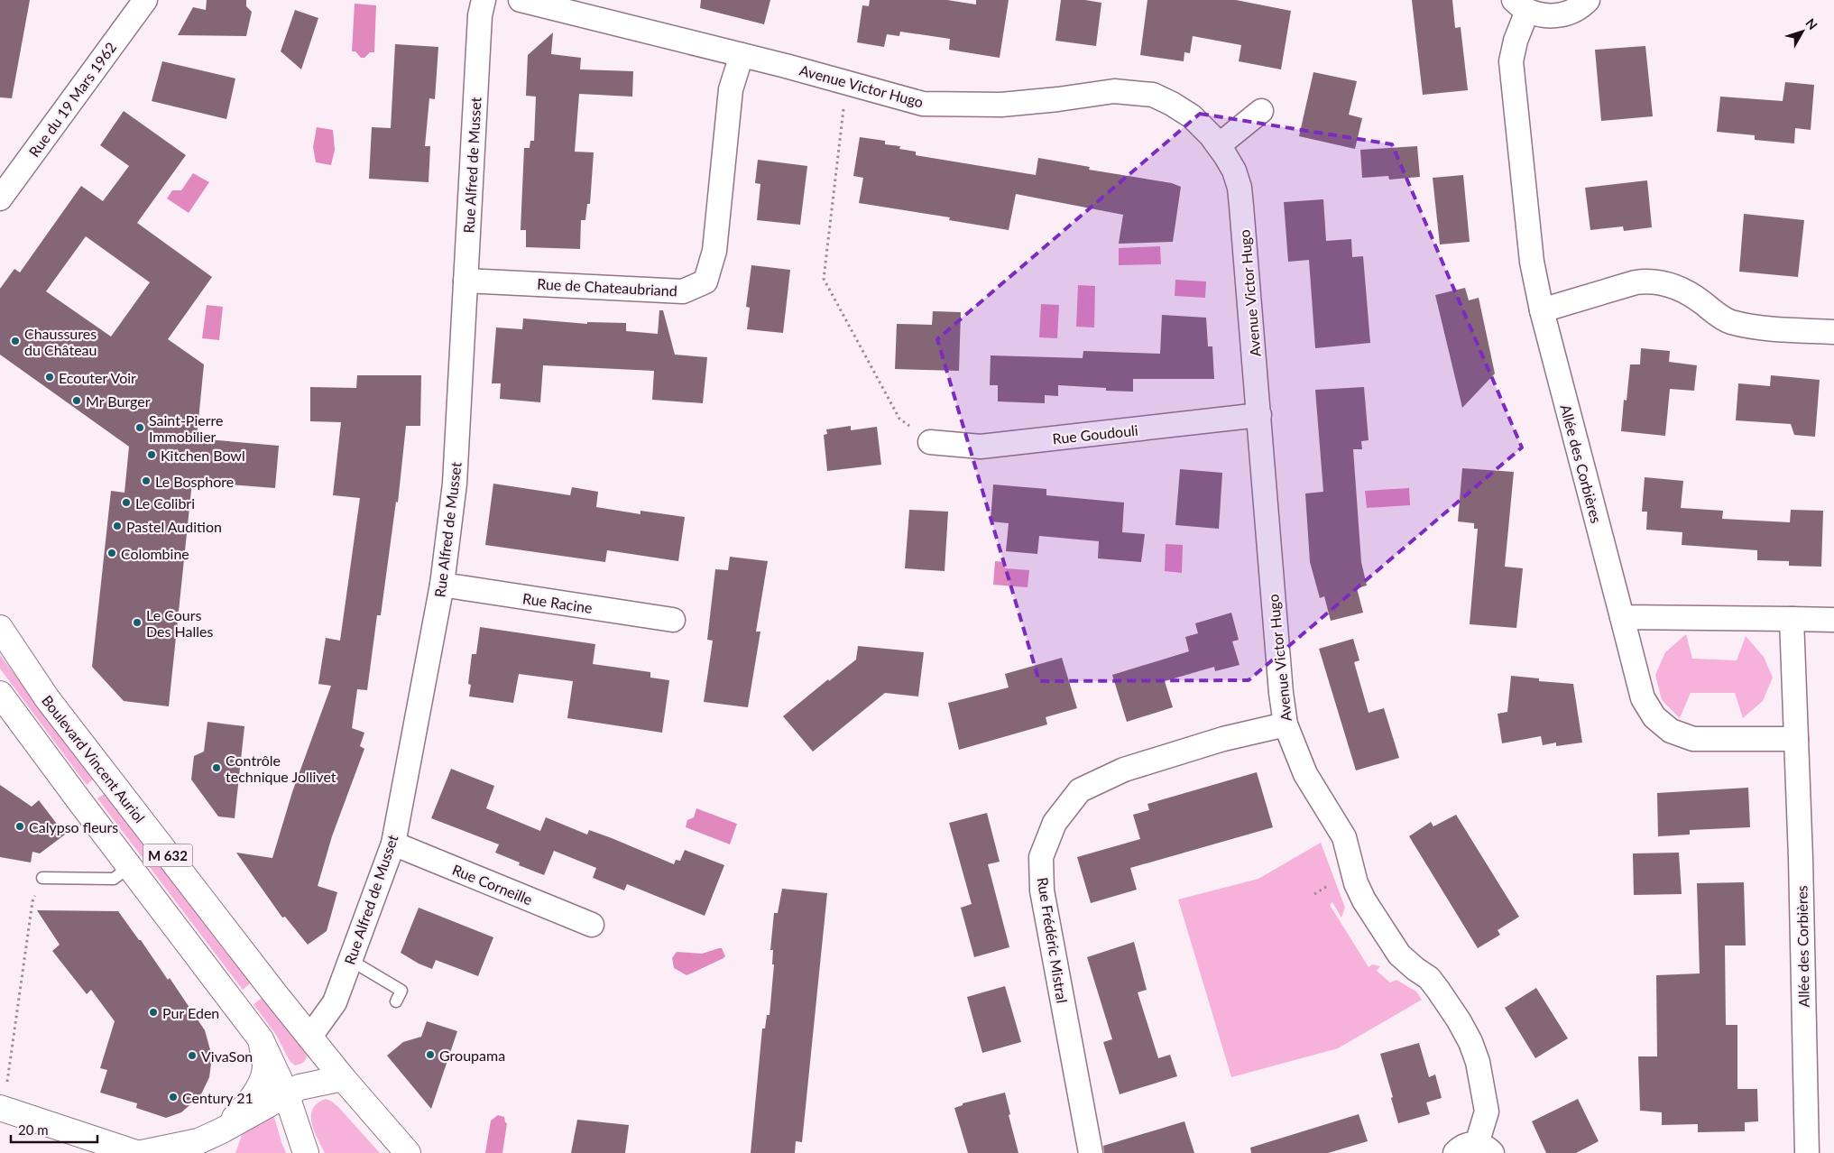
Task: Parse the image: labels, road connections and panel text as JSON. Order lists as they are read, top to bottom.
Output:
{
  "streets": {
    "main road": ["Boulevard Vincent Auriol", "M 632"],
    "street": [
      "Avenue Victor Hugo",
      "Rue du 19 Mars 1962",
      "Rue Alfred de Musset",
      "Rue de Chateaubriand",
      "Rue Goudouli",
      "Allée des Corbières",
      "Rue Racine",
      "Rue Corneille",
      "Rue Frédéric Mistral"
    ]
  },
  "crossings": [
    ["Avenue Victor Hugo", "Rue de Chateaubriand"],
    ["Avenue Victor Hugo", "Rue Goudouli"],
    ["Avenue Victor Hugo", "Rue Frédéric Mistral"],
    ["Rue Alfred de Musset", "Rue de Chateaubriand"],
    ["Rue Alfred de Musset", "Rue Racine"],
    ["Rue Alfred de Musset", "Boulevard Vincent Auriol"],
    ["Rue Alfred de Musset", "Rue Corneille"],
    ["Boulevard Vincent Auriol", "M 632"]
  ],
  "places": [
    "Chaussures du Château",
    "Ecouter Voir",
    "Mr Burger",
    "Saint-Pierre Immobilier",
    "Kitchen Bowl",
    "Le Bosphore",
    "Le Colibri",
    "Pastel Audition",
    "Colombine",
    "Le Cours Des Halles",
    "Contrôle technique Jollivet",
    "Calypso fleurs",
    "Pur Eden",
    "Groupama",
    "VivaSon",
    "Century 21"
  ],
  "scale_bar": "20 m",
  "north": "top right"
}
